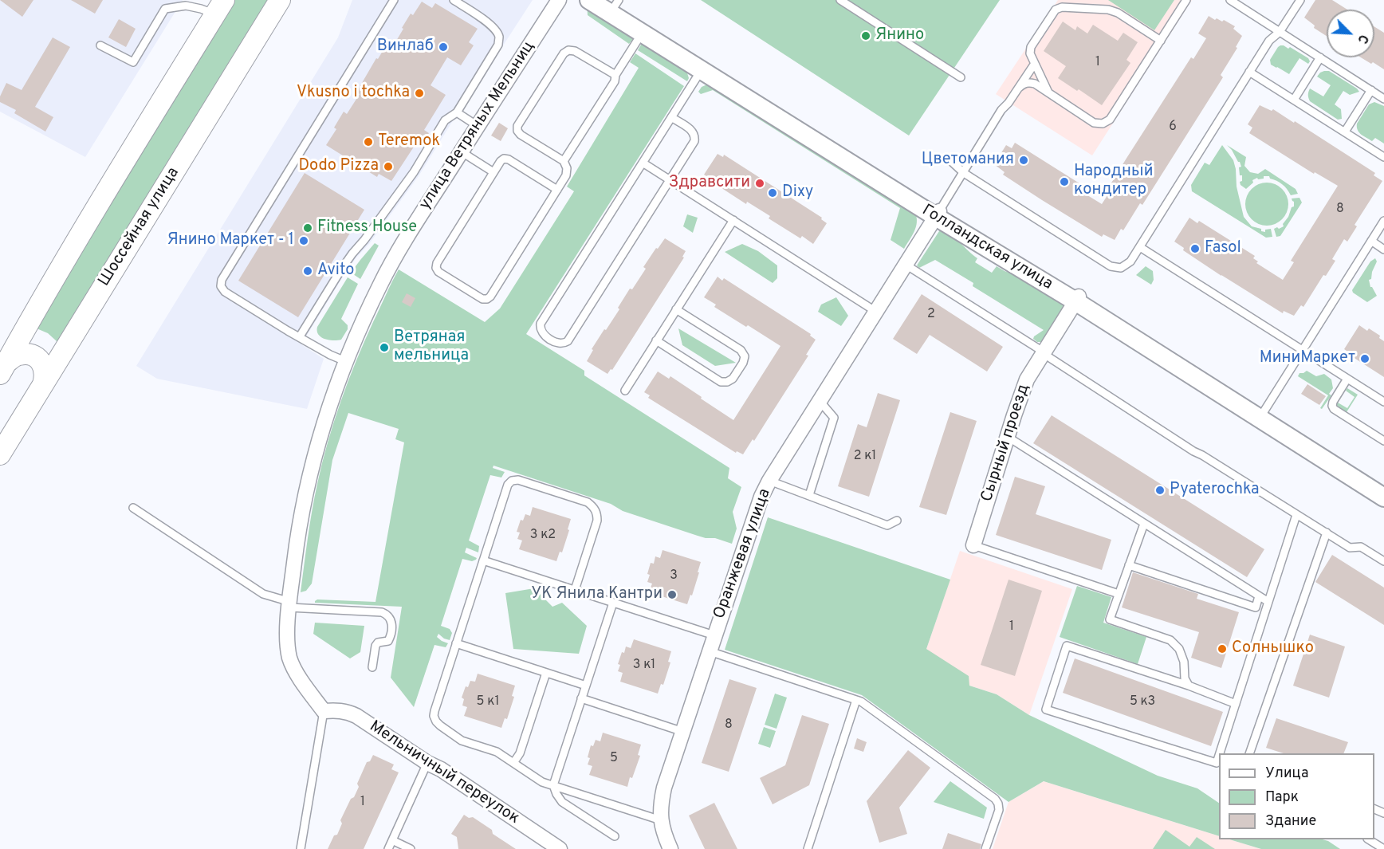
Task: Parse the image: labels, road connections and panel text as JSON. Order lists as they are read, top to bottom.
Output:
{
  "streets": {
    "main road": ["Шоссейная улица"],
    "street": [
      "улица Ветряных Мельниц",
      "Голландская улица",
      "Сырный проезд",
      "Оранжевая улица",
      "Мельничный переулок"
    ]
  },
  "crossings": [
    ["улица Ветряных Мельниц", "Мельничный переулок"],
    ["Голландская улица", "Сырный проезд"],
    ["Голландская улица", "Оранжевая улица"]
  ],
  "places": [
    "Янино",
    "Винлаб",
    "Vkusno i tochka",
    "Teremok",
    "Цветомания",
    "Dodo Pizza",
    "Народный кондитер",
    "Здравсити",
    "Dixy",
    "Fitness House",
    "Янино Маркет - 1",
    "Fasol",
    "Avito",
    "Ветряная мельница",
    "МиниМаркет",
    "Pyaterochka",
    "УК Янила Кантри",
    "Солнышко"
  ],
  "house_numbers": [
    "1",
    "6",
    "8",
    "2",
    "2 к1",
    "3 к2",
    "3",
    "1",
    "3 к1",
    "5 к1",
    "5 к3",
    "8",
    "5",
    "1"
  ],
  "legend": ["Улица", "Парк", "Здание"],
  "north": "bottom right"
}
